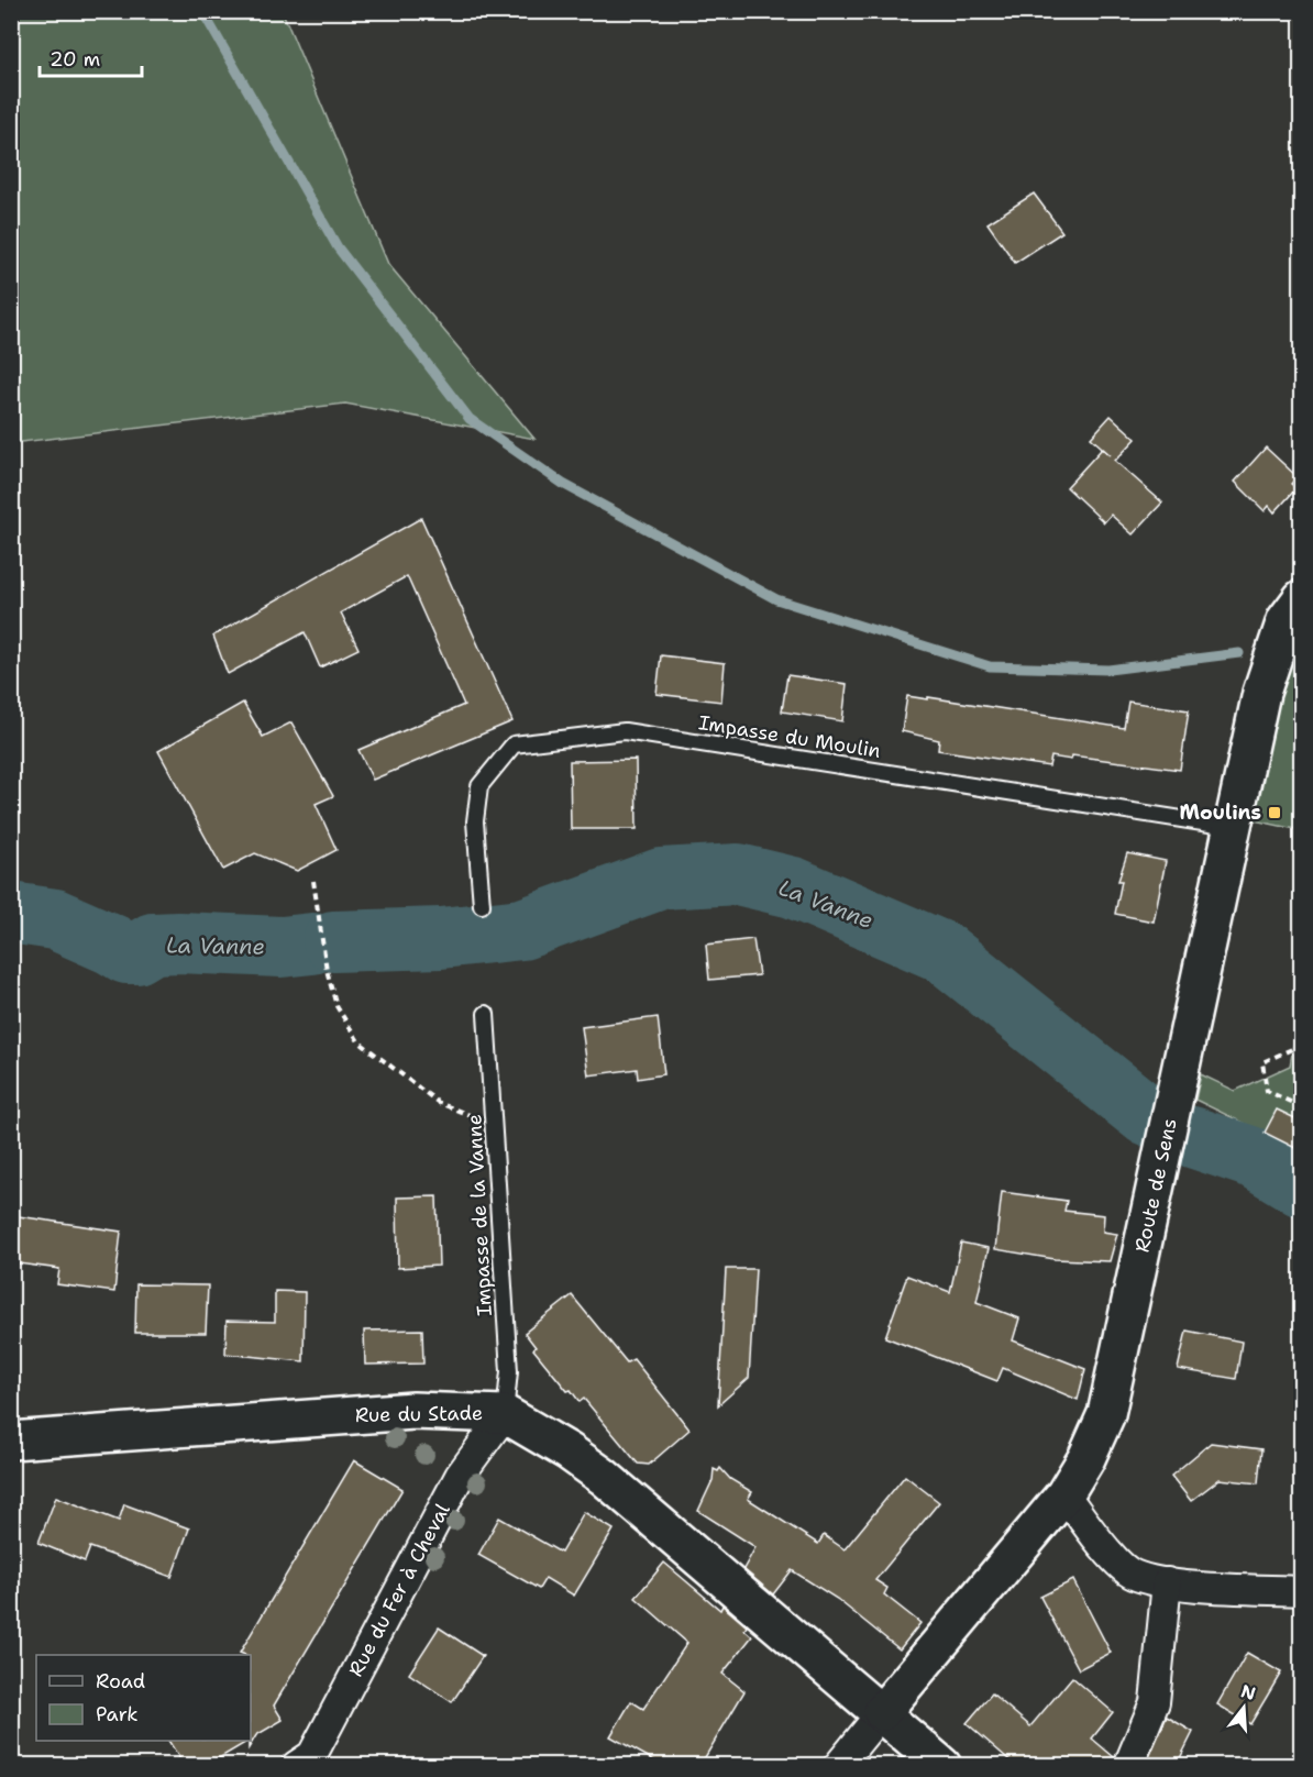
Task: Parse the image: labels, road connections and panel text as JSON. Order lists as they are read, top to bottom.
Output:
{
  "streets": {
    "street": ["Route de Sens", "Rue du Stade", "Rue du Fer à Cheval"],
    "lane": ["Impasse du Moulin", "Impasse de la Vanne"]
  },
  "crossings": [
    ["Impasse du Moulin", "Route de Sens"],
    ["Route de Sens", "Rue du Stade"],
    ["Impasse de la Vanne", "Rue du Stade"],
    ["Impasse de la Vanne", "Rue du Fer à Cheval"],
    ["Rue du Stade", "Rue du Fer à Cheval"]
  ],
  "water": ["La Vanne"],
  "places": {
    "transit": ["Moulins"]
  },
  "legend": ["Road", "Park"],
  "scale_bar": "20 m",
  "north": "top"
}
